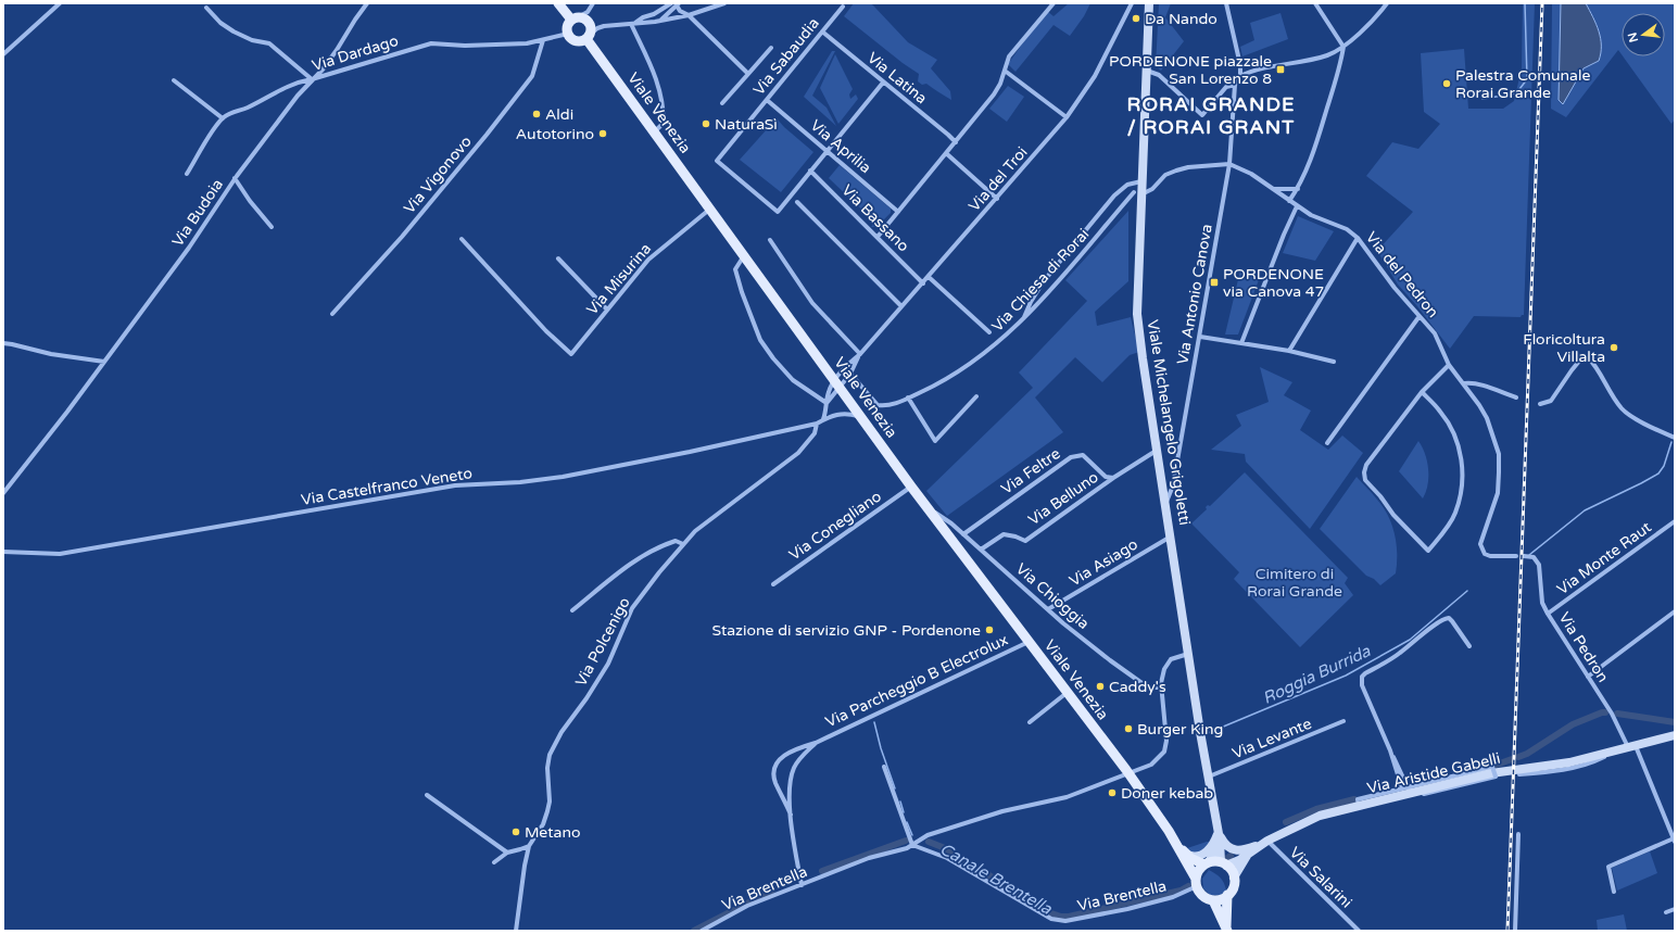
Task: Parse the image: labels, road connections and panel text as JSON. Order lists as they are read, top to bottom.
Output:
{
  "streets": {
    "main road": ["Viale Venezia", "Viale Michelangelo Grigoletti", "Via Aristide Gabelli"],
    "street": [
      "Via Dardago",
      "Via Sabaudia",
      "Via Latina",
      "Via Aprilia",
      "Via Vigonovo",
      "Via del Troi",
      "Via Budoia",
      "Via Bassano",
      "Via del Pedron",
      "Via Misurina",
      "Via Chiesa di Rorai",
      "Via Antonio Canova",
      "Via Feltre",
      "Via Castelfranco Veneto",
      "Via Belluno",
      "Via Conegliano",
      "Via Monte Raut",
      "Via Asiago",
      "Via Chioggia",
      "Via Polcenigo",
      "Via Pedron",
      "Via Parcheggio B Electrolux",
      "Via Levante",
      "Via Salarini",
      "Via Brentella"
    ]
  },
  "crossings": [
    ["Via Dardago", "Viale Venezia"],
    ["Via Dardago", "Via Vigonovo"],
    ["Via Dardago", "Via Budoia"],
    ["Via Sabaudia", "Via Latina"],
    ["Via Sabaudia", "Via Aprilia"],
    ["Via Sabaudia", "Via Bassano"],
    ["Viale Venezia", "Via del Troi"],
    ["Viale Venezia", "Via Misurina"],
    ["Viale Venezia", "Via Castelfranco Veneto"],
    ["Viale Venezia", "Via Conegliano"],
    ["Viale Venezia", "Via Chioggia"],
    ["Viale Venezia", "Via Parcheggio B Electrolux"],
    ["Via del Troi", "Via Bassano"],
    ["Via del Troi", "Via Chiesa di Rorai"],
    ["Via del Pedron", "Via Antonio Canova"],
    ["Via Antonio Canova", "Viale Michelangelo Grigoletti"],
    ["Viale Michelangelo Grigoletti", "Via Belluno"],
    ["Viale Michelangelo Grigoletti", "Via Asiago"],
    ["Viale Michelangelo Grigoletti", "Via Levante"],
    ["Viale Michelangelo Grigoletti", "Via Aristide Gabelli"],
    ["Viale Michelangelo Grigoletti", "Via Brentella"],
    ["Via Feltre", "Via Belluno"],
    ["Via Feltre", "Via Chioggia"],
    ["Via Castelfranco Veneto", "Via Polcenigo"],
    ["Via Belluno", "Via Chioggia"],
    ["Via Monte Raut", "Via Pedron"],
    ["Via Asiago", "Via Chioggia"],
    ["Via Pedron", "Via Aristide Gabelli"],
    ["Via Parcheggio B Electrolux", "Via Brentella"],
    ["Via Aristide Gabelli", "Via Salarini"],
    ["Via Aristide Gabelli", "Via Brentella"]
  ],
  "districts": ["RORAI GRANDE / RORAI GRANT"],
  "water": ["Roggia Burrida", "Canale Brentella"],
  "parks": ["Cimitero di Rorai Grande"],
  "places": {
    "other": [
      "Da Nando",
      "Palestra Comunale Rorai Grande",
      "Aldi",
      "NaturaSì",
      "Autotorino",
      "Floricoltura Villalta",
      "Stazione di servizio GNP - Pordenone",
      "Caddy's",
      "Burger King",
      "Doner kebab",
      "Metano"
    ],
    "transit": ["PORDENONE piazzale San Lorenzo 8", "PORDENONE via Canova 47"]
  },
  "north": "left"
}
